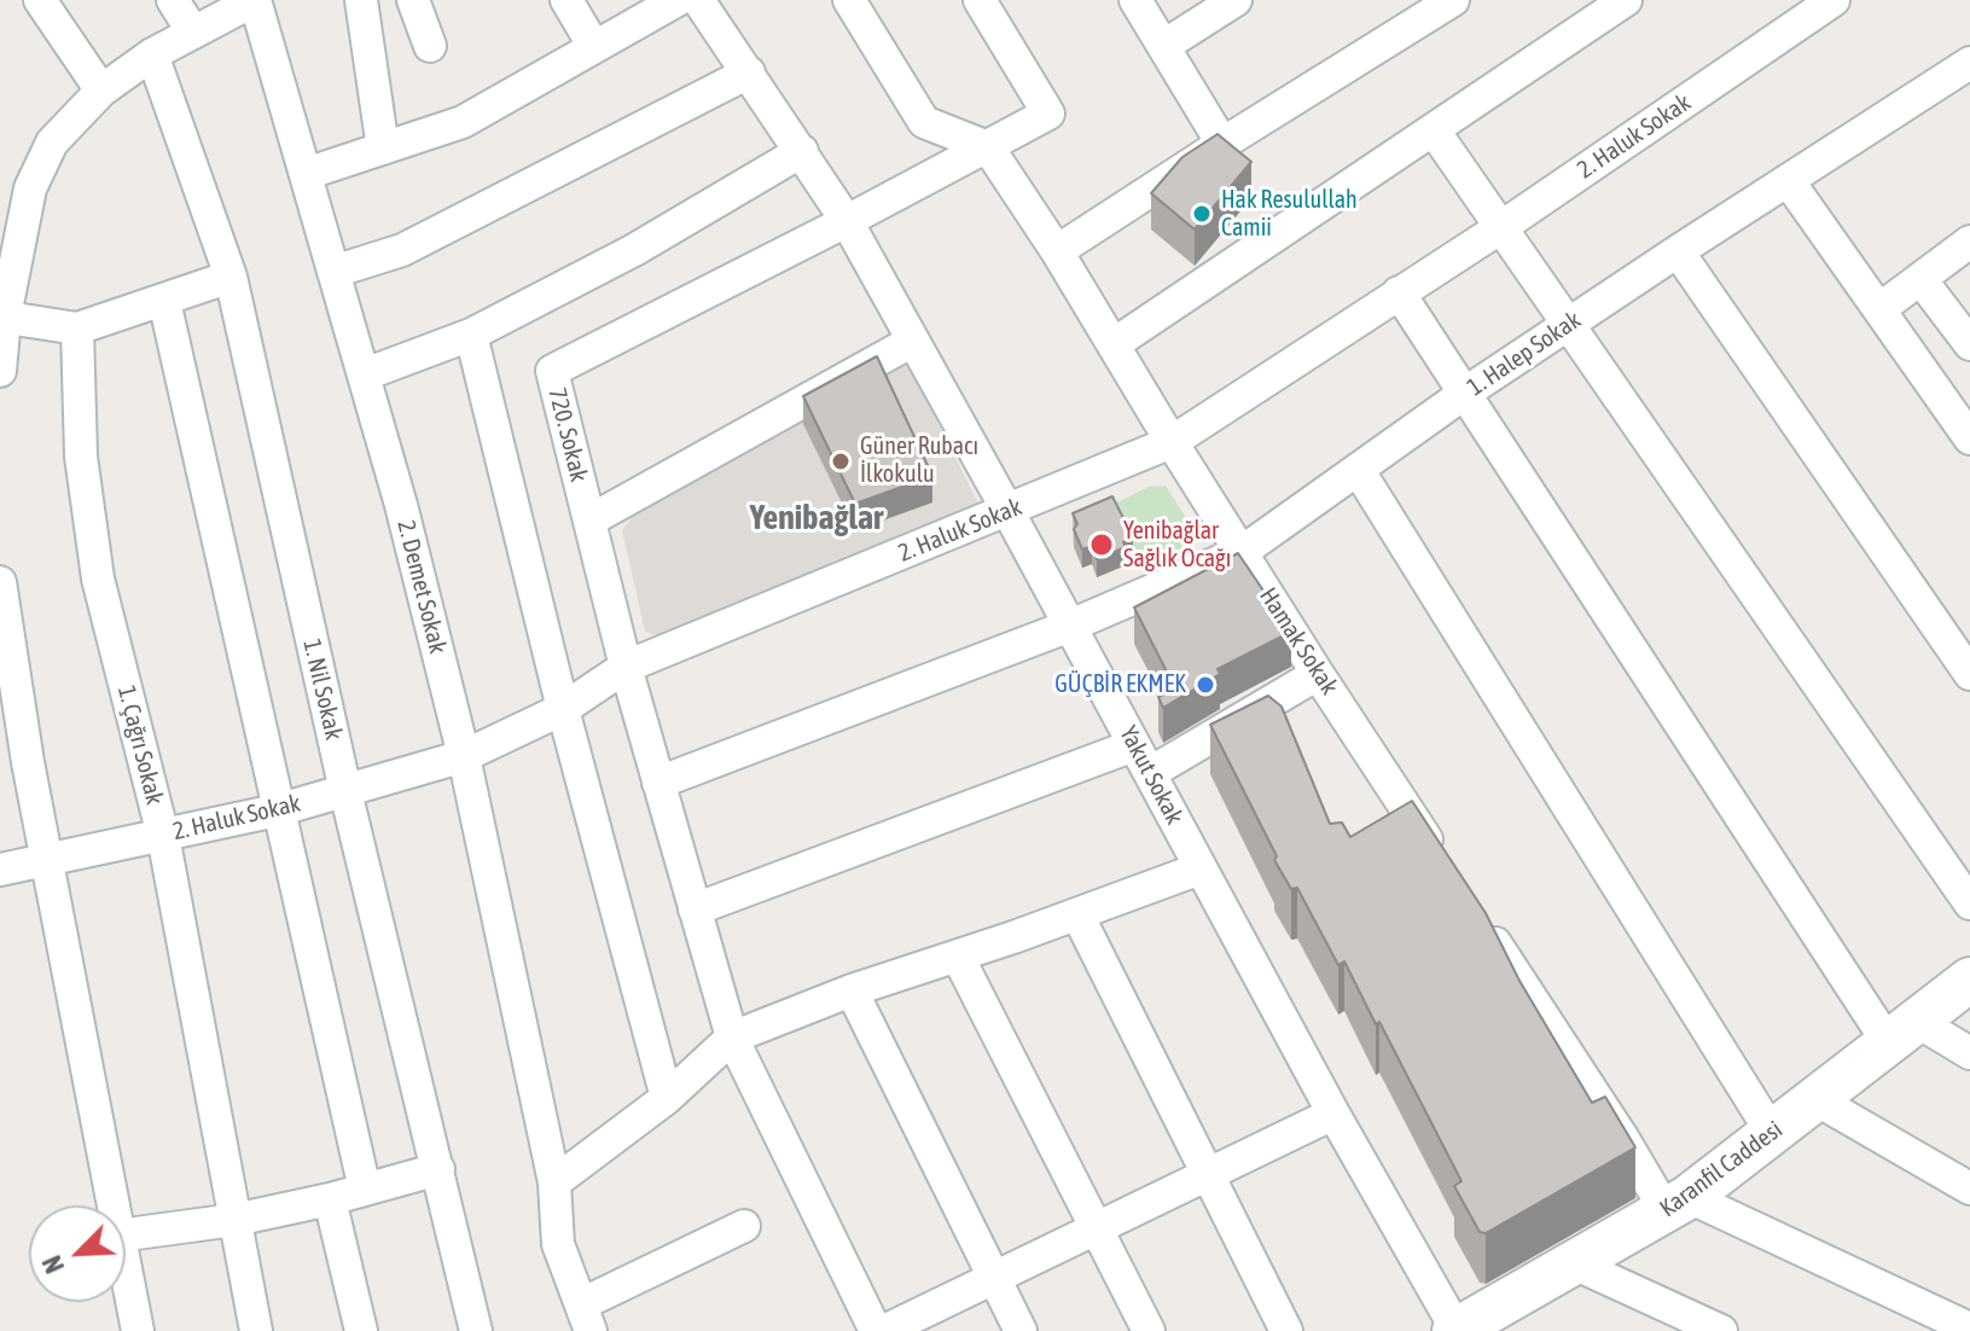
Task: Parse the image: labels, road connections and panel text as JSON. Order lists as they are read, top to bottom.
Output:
{
  "streets": {
    "street": [
      "2. Haluk Sokak",
      "1. Halep Sokak",
      "720. Sokak",
      "2. Demet Sokak",
      "Hamak Sokak",
      "1. Nil Sokak",
      "1. Çağrı Sokak",
      "Yakut Sokak",
      "Karanfil Caddesi"
    ]
  },
  "crossings": [
    ["2. Haluk Sokak", "720. Sokak"],
    ["2. Haluk Sokak", "2. Demet Sokak"],
    ["2. Haluk Sokak", "Hamak Sokak"],
    ["2. Haluk Sokak", "1. Nil Sokak"],
    ["2. Haluk Sokak", "1. Çağrı Sokak"],
    ["2. Haluk Sokak", "Yakut Sokak"],
    ["1. Halep Sokak", "720. Sokak"],
    ["1. Halep Sokak", "Hamak Sokak"],
    ["1. Halep Sokak", "Yakut Sokak"],
    ["720. Sokak", "Hamak Sokak"],
    ["720. Sokak", "Yakut Sokak"],
    ["Yakut Sokak", "Karanfil Caddesi"]
  ],
  "districts": ["Yenibağlar"],
  "places": [
    "Hak Resulullah Camii",
    "Güner Rubacı İlkokulu",
    "Yenibağlar Sağlık Ocağı",
    "GÜÇBİR EKMEK"
  ],
  "north": "bottom left"
}
